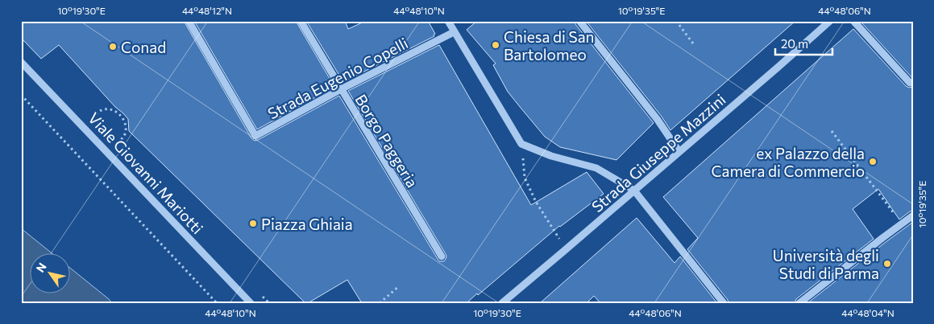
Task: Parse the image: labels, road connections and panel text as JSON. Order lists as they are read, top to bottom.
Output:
{
  "streets": {
    "street": [
      "Strada Eugenio Copelli",
      "Borgo Paggeria",
      "Strada Giuseppe Mazzini",
      "Viale Giovanni Mariotti"
    ]
  },
  "crossings": [
    ["Strada Eugenio Copelli", "Borgo Paggeria"]
  ],
  "places": [
    "Chiesa di San Bartolomeo",
    "Conad",
    "ex Palazzo della Camera di Commercio",
    "Piazza Ghiaia",
    "Università degli Studi di Parma"
  ],
  "scale_bar": "20 m",
  "north": "top left",
  "coordinates": [
    "10°19'30\"E",
    "44°48'12\"N",
    "44°48'10\"N",
    "10°19'35\"E",
    "44°48'06\"N",
    "44°48'04\"N"
  ]
}
